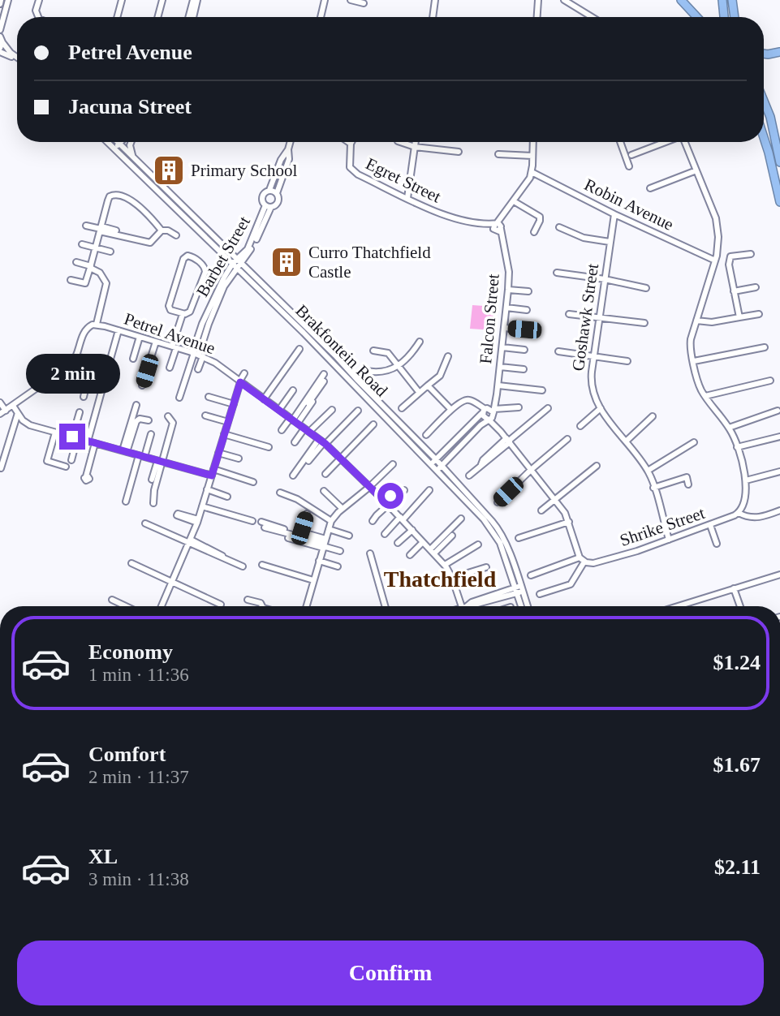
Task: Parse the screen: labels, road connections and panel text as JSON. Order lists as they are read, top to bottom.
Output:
{
  "streets": {
    "street": [
      "Egret Street",
      "Robin Avenue",
      "Barbet Street",
      "Goshawk Street",
      "Falcon Street",
      "Petrel Avenue",
      "Brakfontein Road",
      "Shrike Street"
    ]
  },
  "crossings": [
    ["Egret Street", "Falcon Street"],
    ["Robin Avenue", "Goshawk Street"],
    ["Barbet Street", "Petrel Avenue"],
    ["Barbet Street", "Brakfontein Road"],
    ["Goshawk Street", "Shrike Street"]
  ],
  "districts": ["Thatchfield"],
  "places": {
    "building": ["Primary School", "Curro Thatchfield Castle"]
  },
  "page": {
    "banner": ["Petrel Avenue", "Jacuna Street"],
    "bubble": "2 min",
    "list": [
      {
        "name": "Economy",
        "note": "1 min · 11:36",
        "value": "$1.24"
      },
      {
        "name": "Comfort",
        "note": "2 min · 11:37",
        "value": "$1.67"
      },
      {
        "name": "XL",
        "note": "3 min · 11:38",
        "value": "$2.11"
      }
    ],
    "buttons": "Confirm"
  }
}
